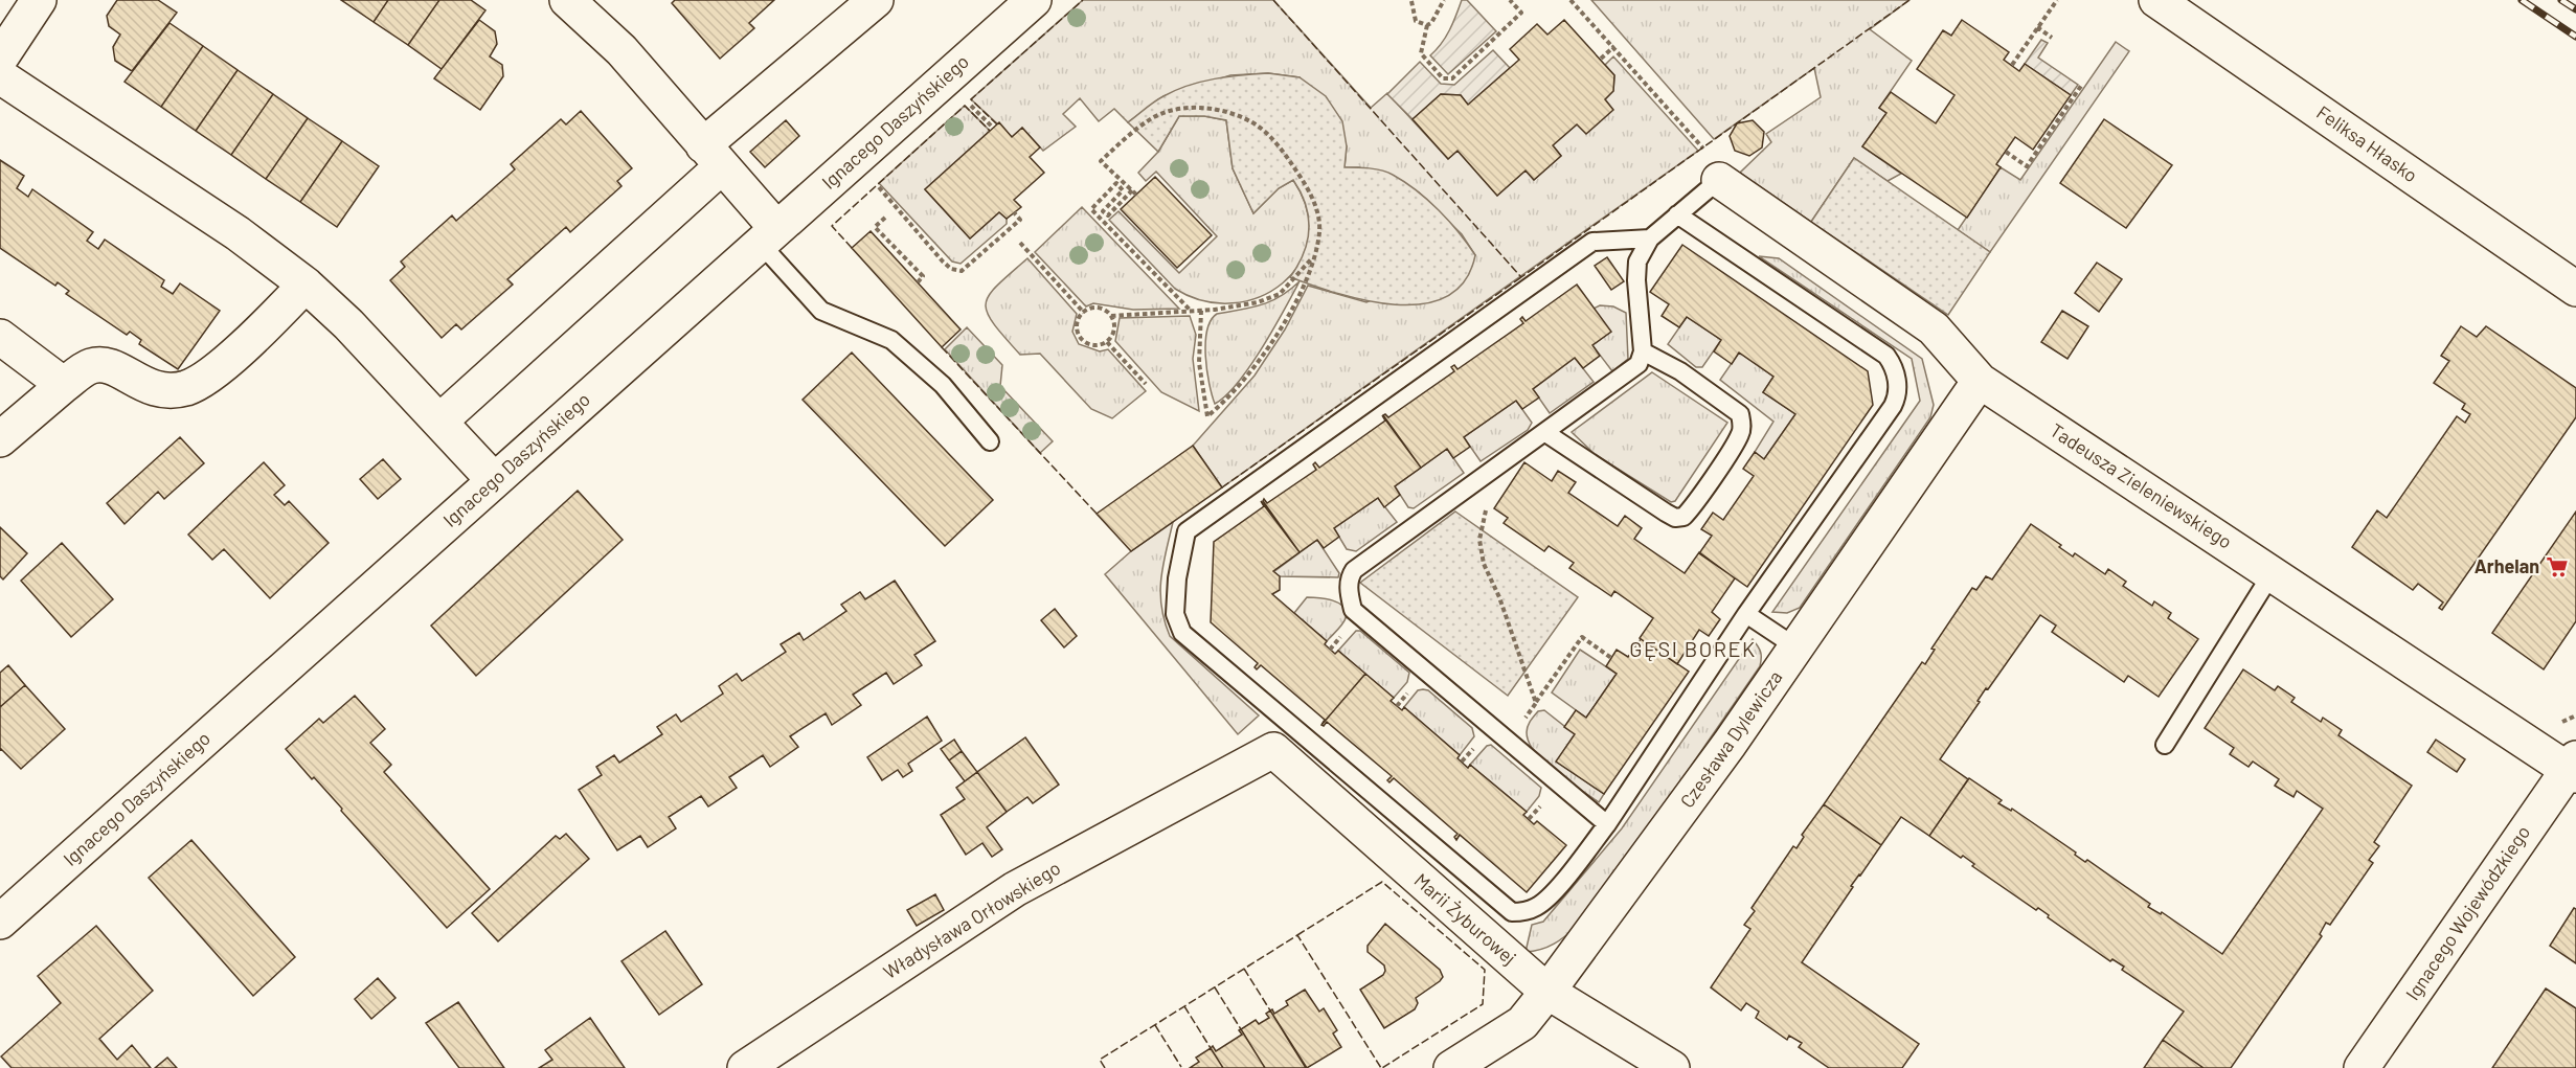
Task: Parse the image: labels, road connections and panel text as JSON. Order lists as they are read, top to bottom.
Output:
{
  "streets": {
    "street": [
      "Ignacego Daszyńskiego",
      "Feliksa Hłasko",
      "Tadeusza Zieleniewskiego",
      "Czesława Dylewicza",
      "Ignacego Wojewódzkiego",
      "Marii Żyburowej",
      "Władysława Orłowskiego"
    ]
  },
  "crossings": [
    ["Tadeusza Zieleniewskiego", "Czesława Dylewicza"],
    ["Tadeusza Zieleniewskiego", "Ignacego Wojewódzkiego"],
    ["Czesława Dylewicza", "Marii Żyburowej"],
    ["Marii Żyburowej", "Władysława Orłowskiego"]
  ],
  "districts": ["GĘSI BOREK"],
  "places": {
    "supermarket": ["Arhelan"]
  }
}
